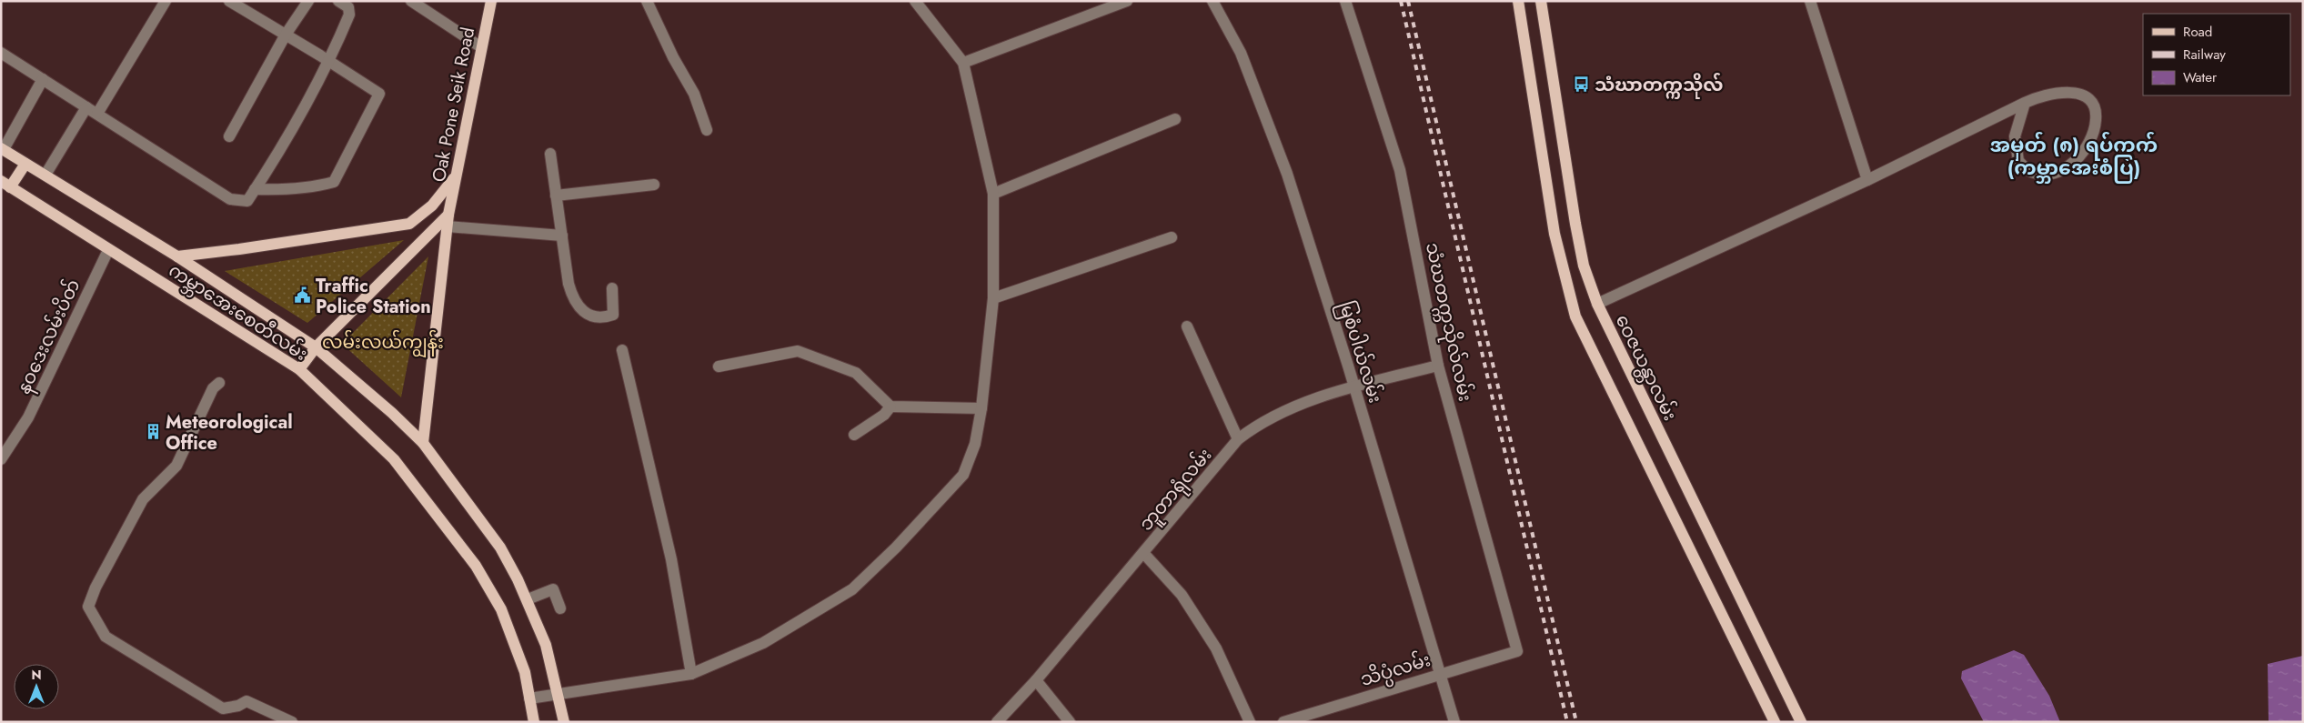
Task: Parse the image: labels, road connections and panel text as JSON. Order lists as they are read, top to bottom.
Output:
{
  "streets": {
    "main road": ["Oak Pone Seik Road", "ကမ္ဘာအေးစေတီလမ်း", "ဝေဇယန္တာလမ်း"],
    "street": [
      "သံဃတက္ကသိုလ်လမ်း",
      "နဝဒေးလမ်းပိတ်",
      "မြစံပါယ်လမ်း",
      "ဘူတာရုံလမ်း",
      "သိပ္ပံလမ်း"
    ]
  },
  "crossings": [
    ["Oak Pone Seik Road", "ကမ္ဘာအေးစေတီလမ်း"],
    ["ကမ္ဘာအေးစေတီလမ်း", "နဝဒေးလမ်းပိတ်"],
    ["သံဃတက္ကသိုလ်လမ်း", "ဘူတာရုံလမ်း"],
    ["သံဃတက္ကသိုလ်လမ်း", "သိပ္ပံလမ်း"],
    ["မြစံပါယ်လမ်း", "ဘူတာရုံလမ်း"],
    ["မြစံပါယ်လမ်း", "သိပ္ပံလမ်း"]
  ],
  "districts": ["အမှတ် (၈) ရပ်ကွက် (ကမ္ဘာအေးစံပြ)"],
  "parks": ["လမ်းလယ်ကျွန်း"],
  "places": {
    "bus stop": ["သံဃာတက္ကသိုလ်"],
    "public building": ["Traffic Police Station"],
    "building": ["Meteorological Office"]
  },
  "legend": ["Road", "Railway", "Water"],
  "north": "top"
}
